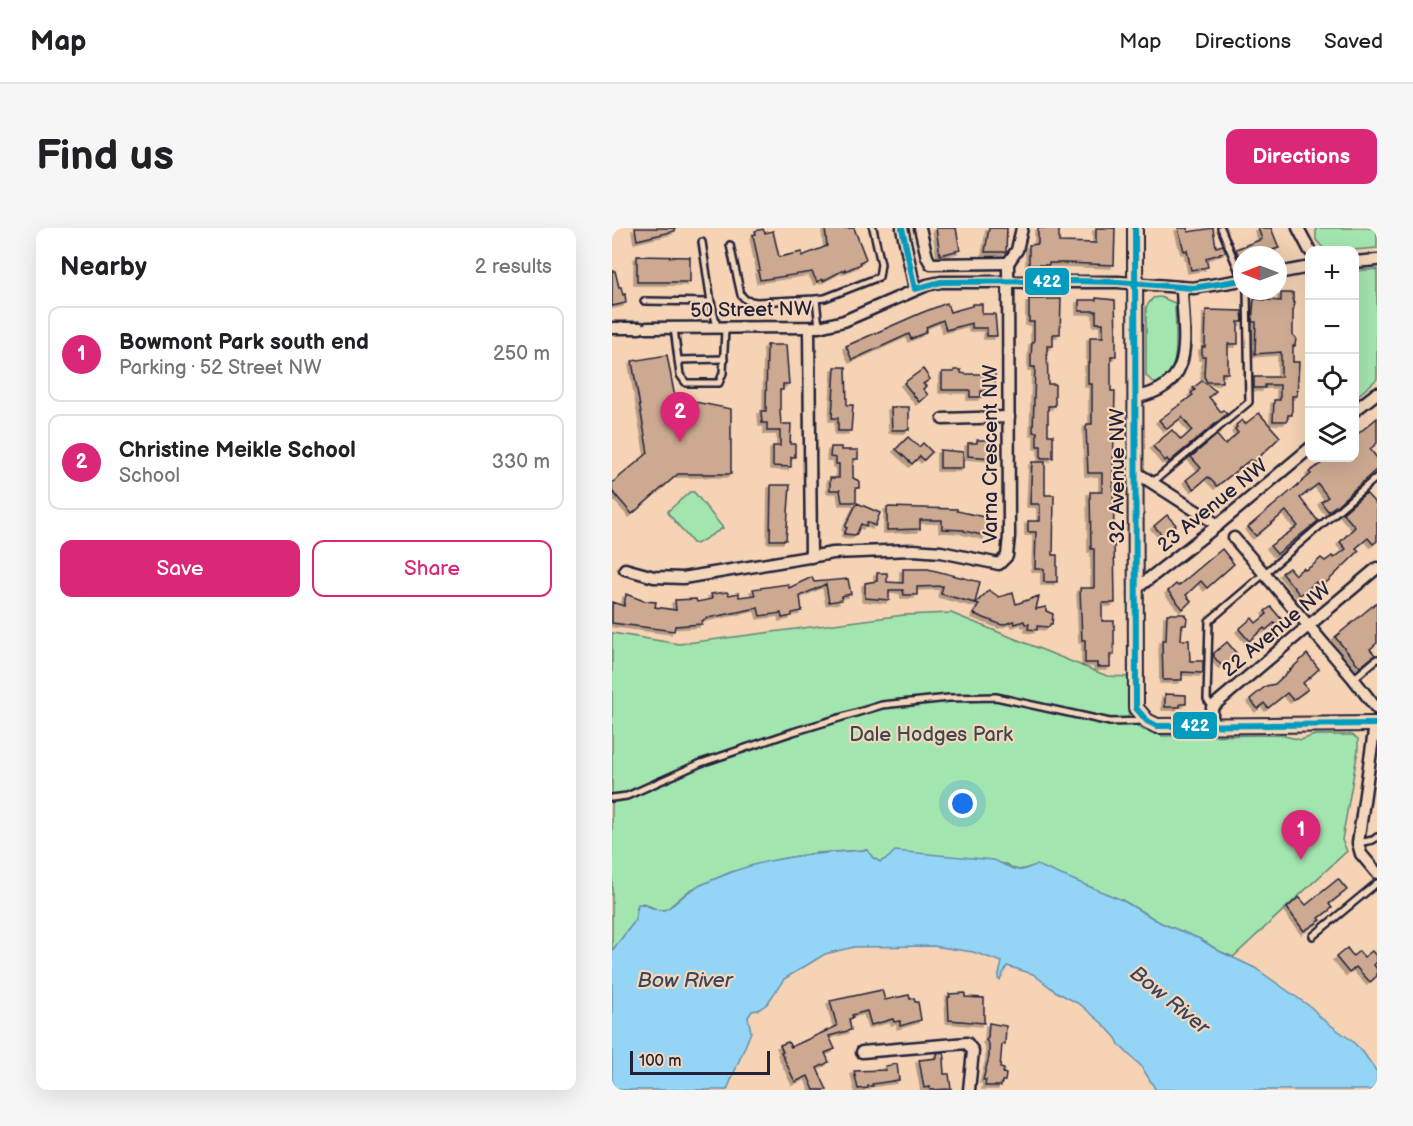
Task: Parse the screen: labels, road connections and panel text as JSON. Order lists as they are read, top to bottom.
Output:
{
  "streets": {
    "street": [
      "50 Street NW",
      "Varna Crescent NW",
      "32 Avenue NW",
      "23 Avenue NW",
      "22 Avenue NW"
    ]
  },
  "crossings": [
    ["50 Street NW", "Varna Crescent NW"],
    ["50 Street NW", "32 Avenue NW"],
    ["32 Avenue NW", "23 Avenue NW"]
  ],
  "water": ["Bow River"],
  "parks": ["Dale Hodges Park"],
  "lines": ["transit line 422"],
  "scale_bar": "100 m",
  "north": "left",
  "page": {
    "header": "Map",
    "nav": ["Map", "Directions", "Saved"],
    "buttons": [
      "Directions",
      ["Save", "Share"]
    ],
    "title": "Find us",
    "heading": ["Nearby", "2 results"],
    "map_buttons": ["+", "−"],
    "list": [
      {
        "mark": "1",
        "name": "Bowmont Park south end",
        "note": "Parking · 52 Street NW",
        "value": "250 m"
      },
      {
        "mark": "2",
        "name": "Christine Meikle School",
        "note": "School",
        "value": "330 m"
      }
    ],
    "pins": ["2", "1"],
    "scale": "100 m"
  }
}
